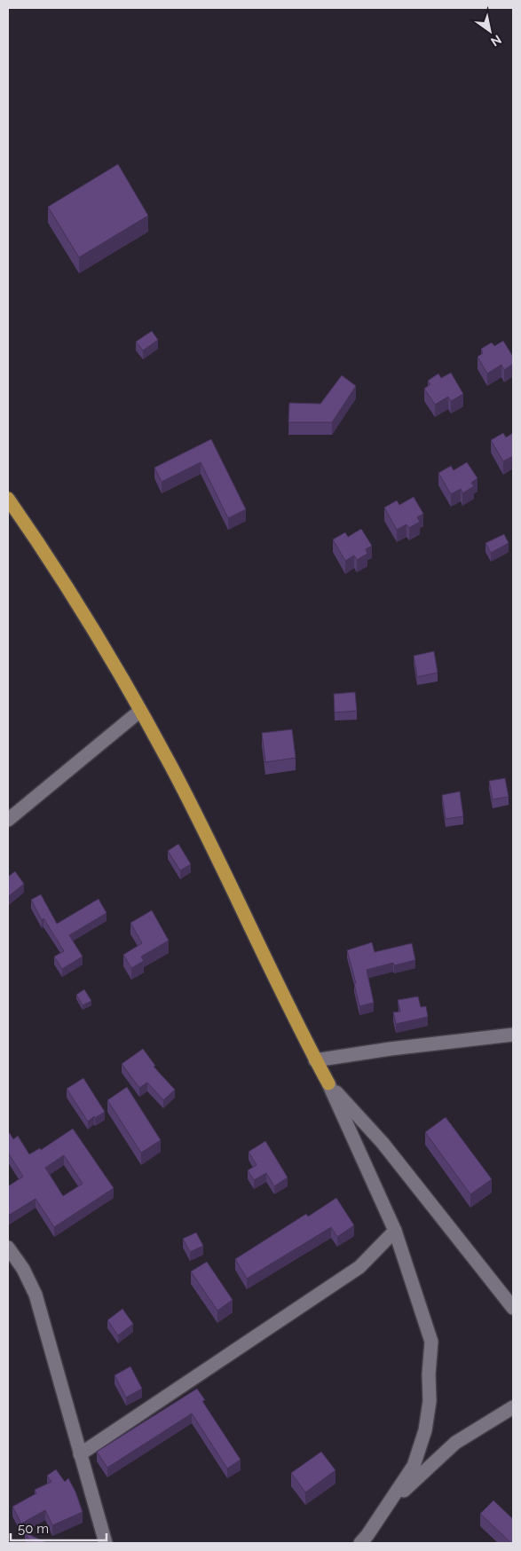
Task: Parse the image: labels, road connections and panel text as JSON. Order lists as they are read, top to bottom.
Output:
{
  "scale_bar": "50 m",
  "north": "bottom right"
}
